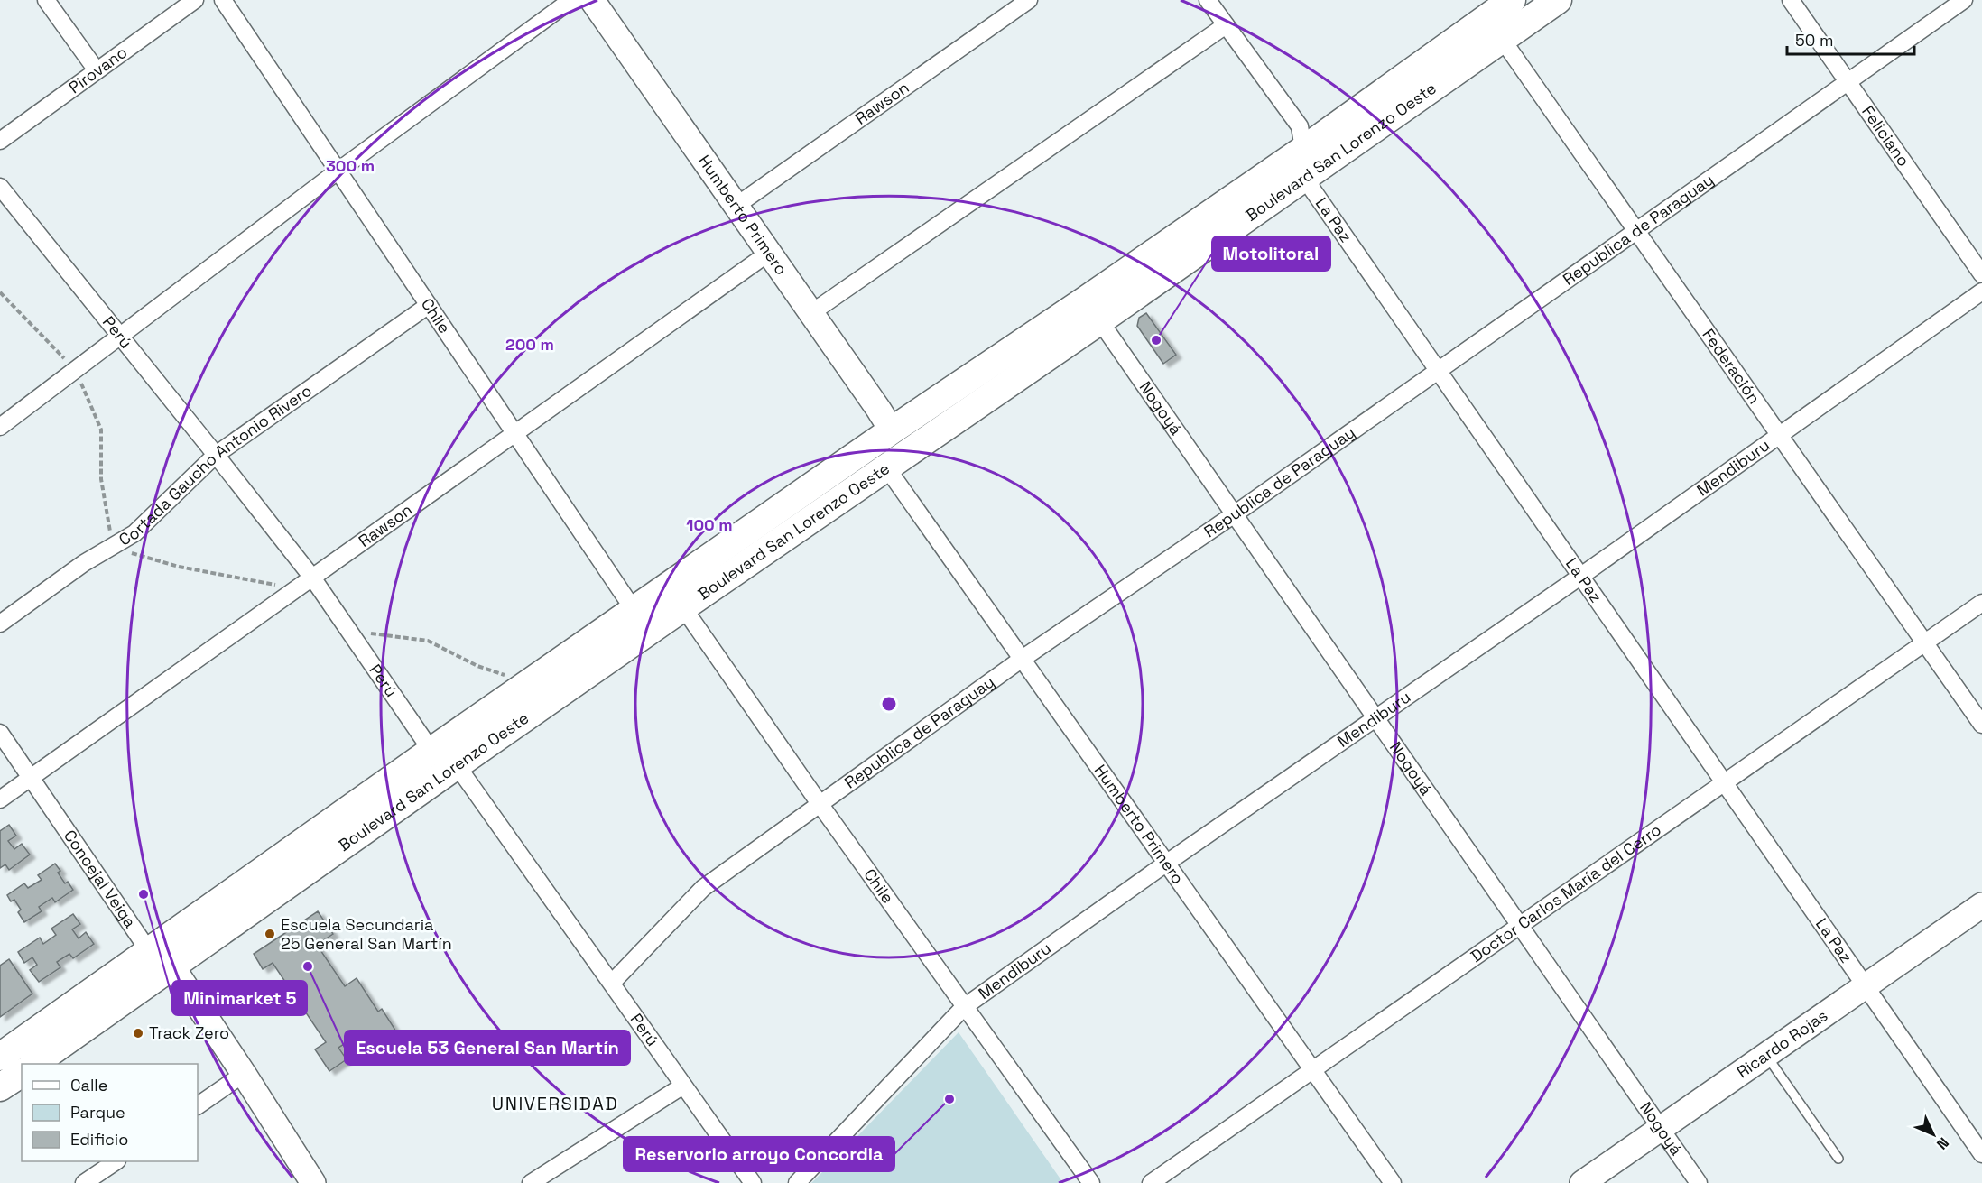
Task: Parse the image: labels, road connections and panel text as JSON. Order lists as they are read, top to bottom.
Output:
{
  "streets": {
    "main road": ["Boulevard San Lorenzo Oeste"],
    "street": [
      "Pirovano",
      "Rawson",
      "Feliciano",
      "Humberto Primero",
      "La Paz",
      "Republica de Paraguay",
      "Chile",
      "Perú",
      "Federación",
      "Nogoyá",
      "Cortada Gaucho Antonio Rivero",
      "Mendiburu",
      "Concejal Veiga",
      "Doctor Carlos María del Cerro",
      "Ricardo Rojas"
    ]
  },
  "crossings": [
    ["Rawson", "Humberto Primero"],
    ["Rawson", "Chile"],
    ["Rawson", "Perú"],
    ["Rawson", "Concejal Veiga"],
    ["Feliciano", "Republica de Paraguay"],
    ["Boulevard San Lorenzo Oeste", "Humberto Primero"],
    ["Boulevard San Lorenzo Oeste", "La Paz"],
    ["Boulevard San Lorenzo Oeste", "Chile"],
    ["Boulevard San Lorenzo Oeste", "Perú"],
    ["Boulevard San Lorenzo Oeste", "Federación"],
    ["Boulevard San Lorenzo Oeste", "Nogoyá"],
    ["Boulevard San Lorenzo Oeste", "Concejal Veiga"],
    ["Humberto Primero", "Republica de Paraguay"],
    ["Humberto Primero", "Mendiburu"],
    ["Humberto Primero", "Doctor Carlos María del Cerro"],
    ["La Paz", "Republica de Paraguay"],
    ["La Paz", "Mendiburu"],
    ["La Paz", "Doctor Carlos María del Cerro"],
    ["La Paz", "Ricardo Rojas"],
    ["Republica de Paraguay", "Chile"],
    ["Republica de Paraguay", "Perú"],
    ["Republica de Paraguay", "Federación"],
    ["Republica de Paraguay", "Nogoyá"],
    ["Chile", "Cortada Gaucho Antonio Rivero"],
    ["Chile", "Mendiburu"],
    ["Perú", "Cortada Gaucho Antonio Rivero"],
    ["Federación", "Mendiburu"],
    ["Federación", "Doctor Carlos María del Cerro"],
    ["Nogoyá", "Mendiburu"],
    ["Nogoyá", "Doctor Carlos María del Cerro"],
    ["Nogoyá", "Ricardo Rojas"]
  ],
  "districts": ["UNIVERSIDAD"],
  "places": [
    "Motolitoral",
    "Minimarket 5",
    "Escuela Secundaria 25 General San Martín",
    "Escuela 53 General San Martín",
    "Track Zero",
    "Reservorio arroyo Concordia"
  ],
  "legend": ["Calle", "Parque", "Edificio"],
  "scale_bar": "50 m",
  "north": "bottom right",
  "rings": ["300 m", "200 m", "100 m"]
}
